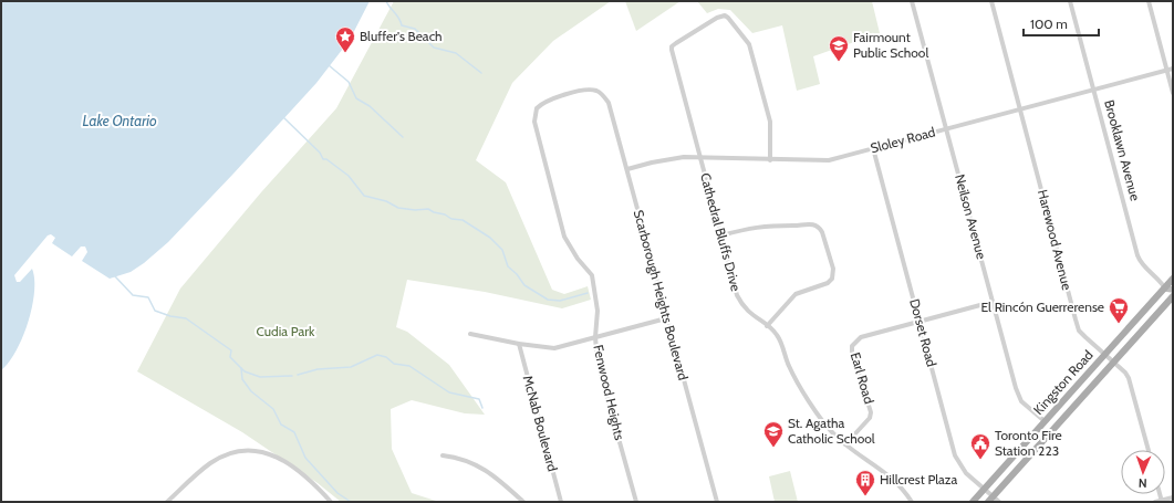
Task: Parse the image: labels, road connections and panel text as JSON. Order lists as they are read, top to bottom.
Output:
{
  "streets": {
    "main road": ["Kingston Road"],
    "street": [
      "Sloley Road",
      "Brooklawn Avenue",
      "Neilson Avenue",
      "Cathedral Bluffs Drive",
      "Harewood Avenue",
      "Scarborough Heights Boulevard",
      "Dorset Road",
      "Earl Road",
      "Fenwood Heights",
      "McNab Boulevard"
    ]
  },
  "crossings": [
    ["Sloley Road", "Brooklawn Avenue"],
    ["Sloley Road", "Neilson Avenue"],
    ["Sloley Road", "Cathedral Bluffs Drive"],
    ["Sloley Road", "Harewood Avenue"],
    ["Sloley Road", "Scarborough Heights Boulevard"],
    ["Sloley Road", "Dorset Road"],
    ["Brooklawn Avenue", "Kingston Road"],
    ["Neilson Avenue", "Earl Road"],
    ["Neilson Avenue", "Kingston Road"],
    ["Cathedral Bluffs Drive", "Earl Road"],
    ["Harewood Avenue", "Kingston Road"],
    ["Scarborough Heights Boulevard", "Fenwood Heights"],
    ["Dorset Road", "Earl Road"],
    ["Dorset Road", "Kingston Road"]
  ],
  "water": ["Lake Ontario"],
  "parks": ["Cudia Park"],
  "places": {
    "place": ["Bluffer's Beach"],
    "school or university": ["Fairmount Public School", "St. Agatha Catholic School"],
    "supermarket": ["El Rincón Guerrerense"],
    "public building": ["Toronto Fire Station 223"],
    "building": ["Hillcrest Plaza"]
  },
  "scale_bar": "100 m",
  "north": "bottom"
}
